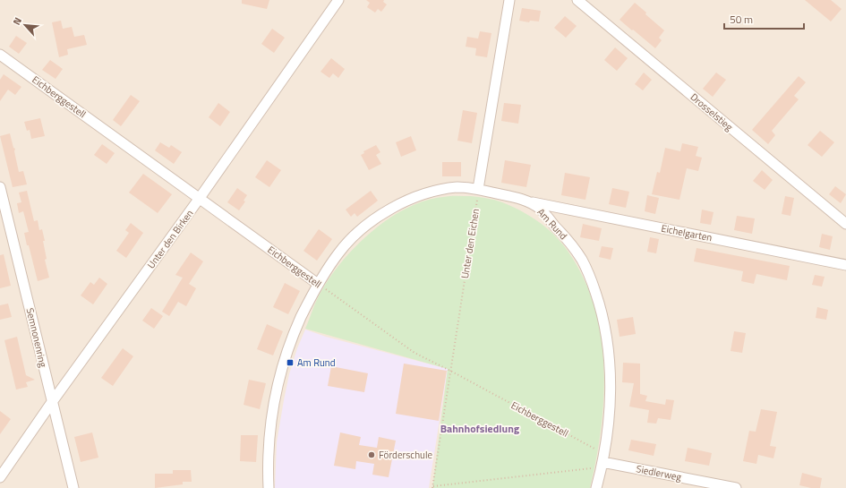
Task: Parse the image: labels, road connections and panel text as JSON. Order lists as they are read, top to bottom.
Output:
{
  "streets": {
    "street": [
      "Eichberggestell",
      "Drosselstieg",
      "Am Rund",
      "Eichelgarten",
      "Unter den Birken",
      "Semnonenring",
      "Siedlerweg"
    ],
    "path": ["Unter den Eichen"]
  },
  "crossings": [
    ["Eichberggestell", "Am Rund"],
    ["Eichberggestell", "Unter den Birken"],
    ["Eichberggestell", "Unter den Eichen"],
    ["Eichberggestell", "Siedlerweg"],
    ["Am Rund", "Eichelgarten"],
    ["Am Rund", "Unter den Eichen"],
    ["Am Rund", "Siedlerweg"],
    ["Unter den Birken", "Semnonenring"]
  ],
  "districts": ["Bahnhofsiedlung"],
  "places": {
    "transit": ["Am Rund"],
    "other": ["Förderschule"]
  },
  "scale_bar": "50 m",
  "north": "top left"
}
